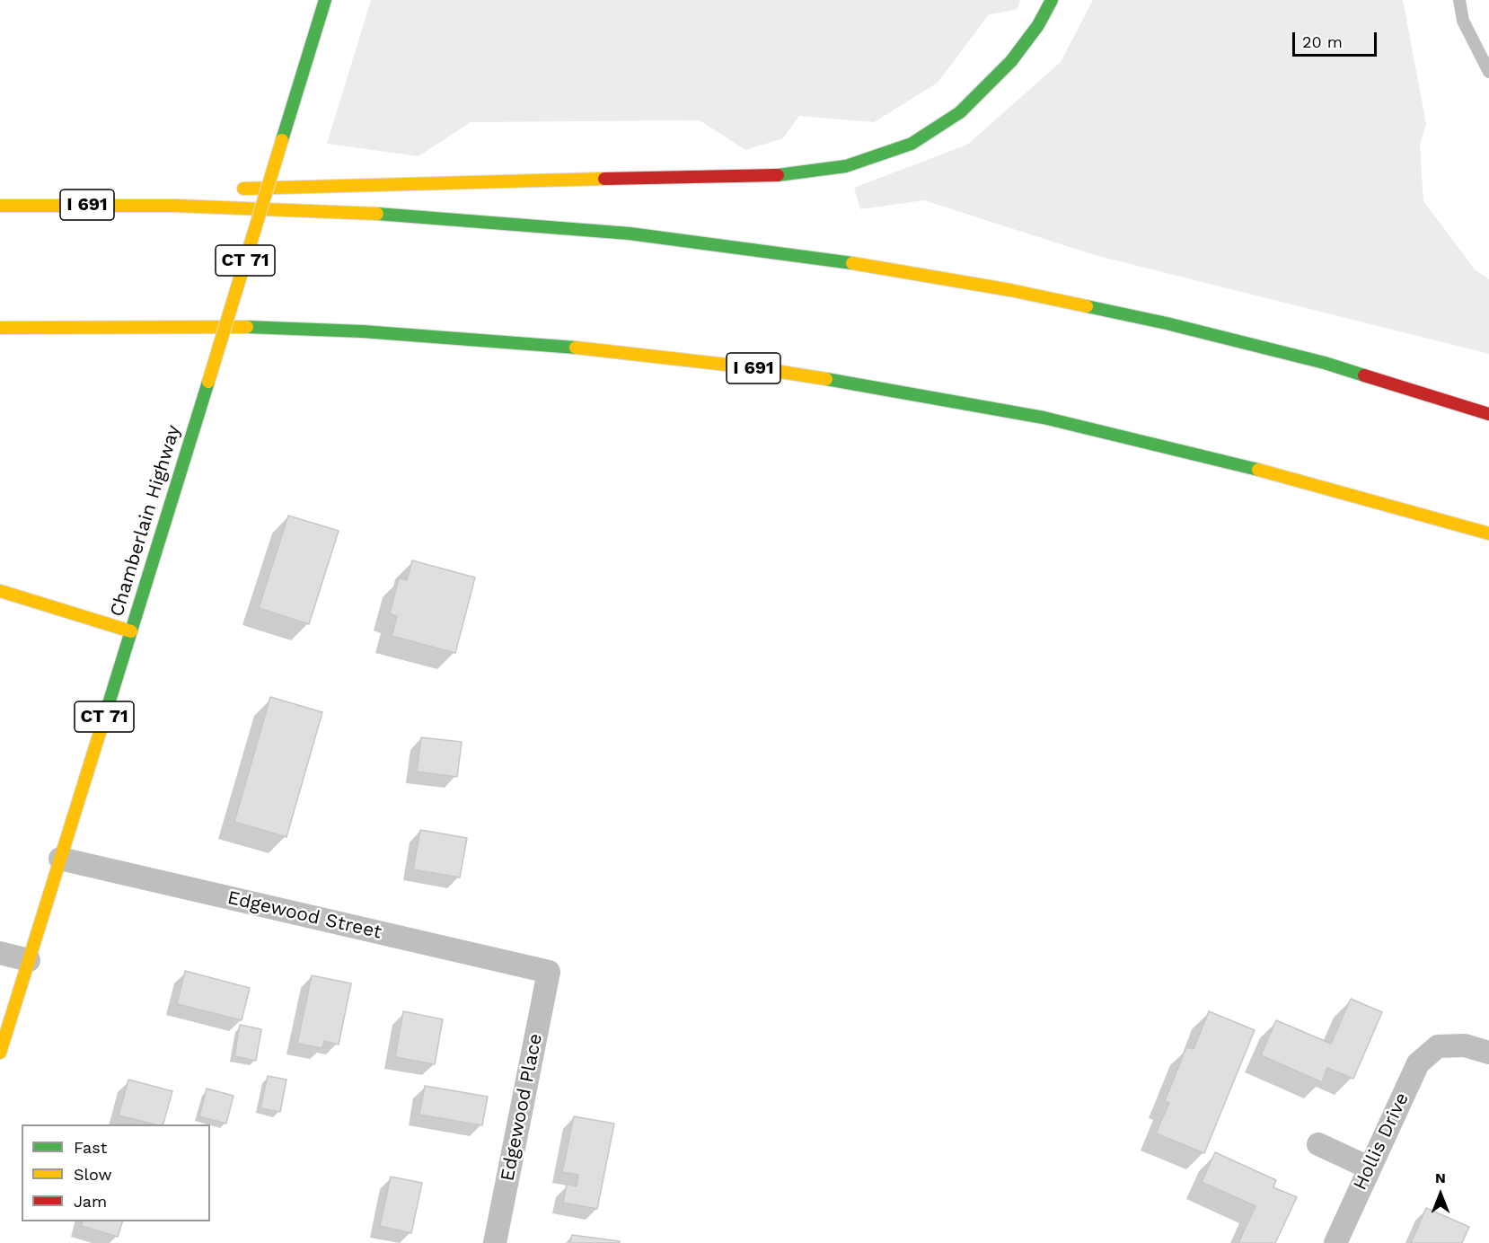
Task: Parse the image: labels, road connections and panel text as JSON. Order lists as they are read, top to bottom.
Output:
{
  "streets": {
    "main road": ["I 691", "CT 71", "Chamberlain Highway"],
    "street": ["Edgewood Street", "Edgewood Place", "Hollis Drive"]
  },
  "crossings": [
    ["Chamberlain Highway", "Edgewood Street"],
    ["Edgewood Street", "Edgewood Place"]
  ],
  "legend": ["Fast", "Slow", "Jam"],
  "scale_bar": "20 m",
  "north": "top"
}
